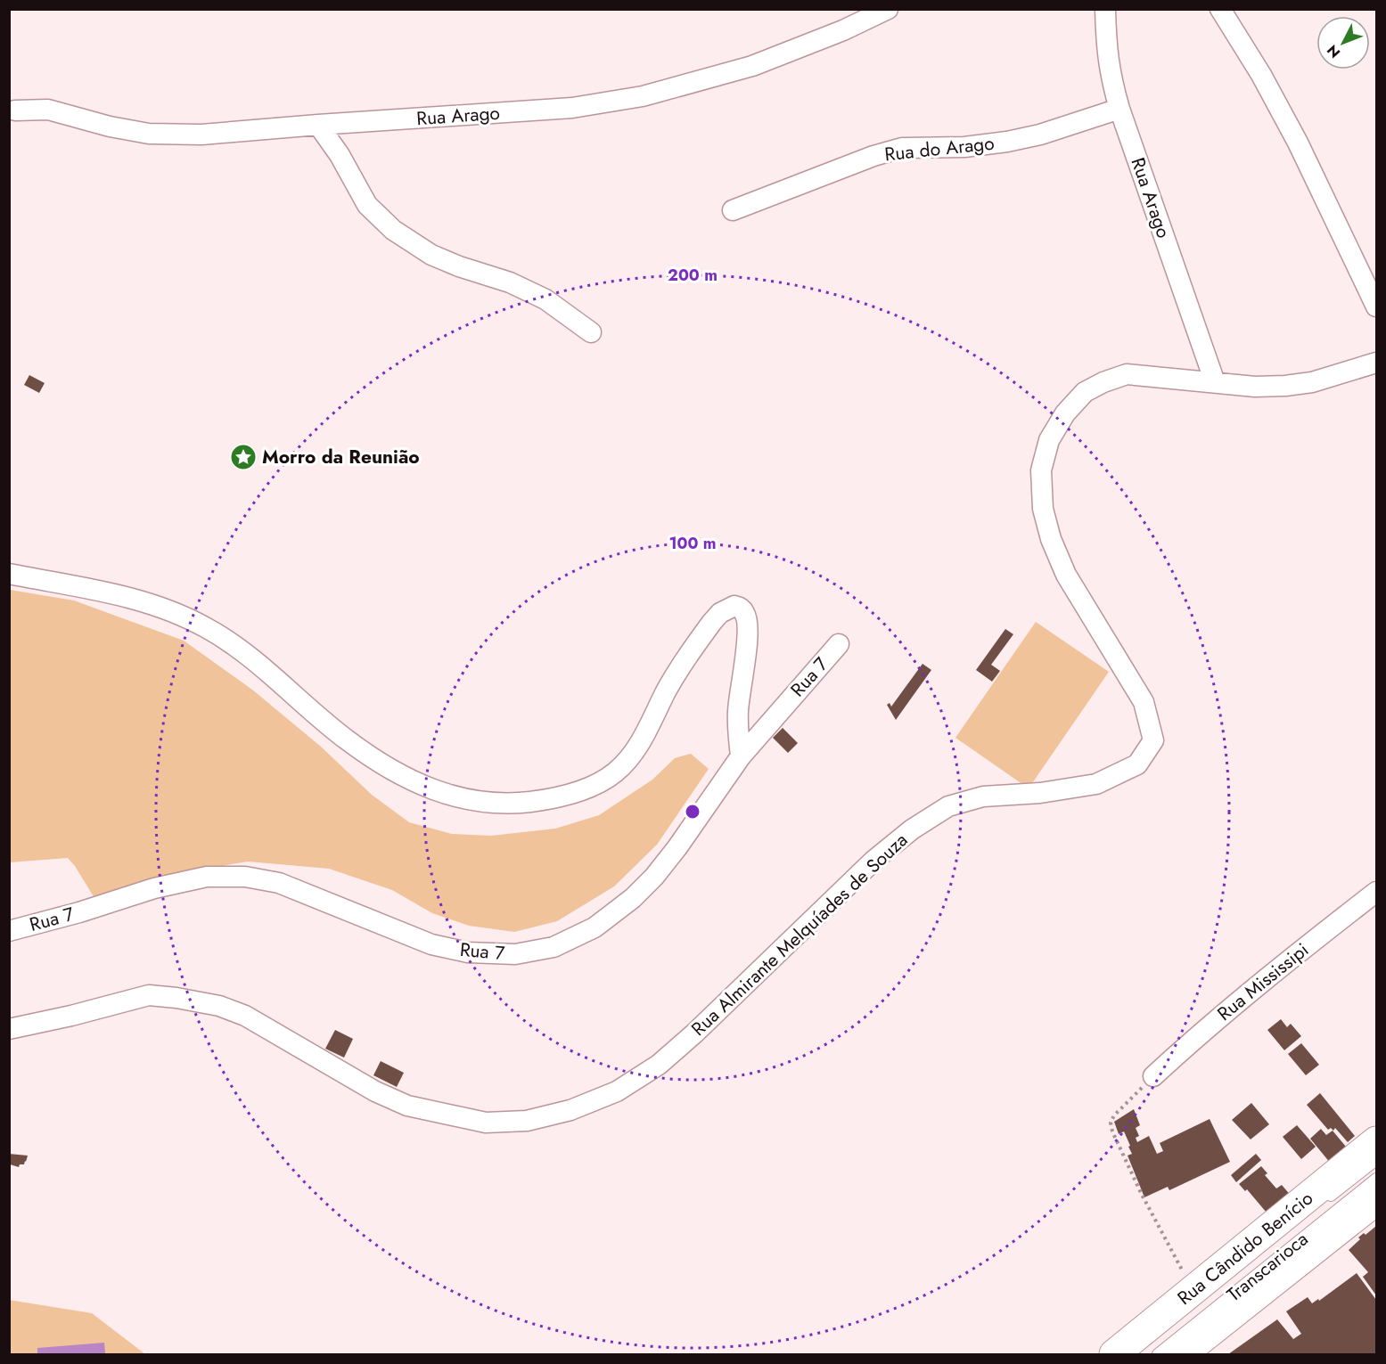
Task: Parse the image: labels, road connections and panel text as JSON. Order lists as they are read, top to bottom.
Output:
{
  "streets": {
    "main road": ["Rua Cândido Benício"],
    "street": [
      "Rua Arago",
      "Rua do Arago",
      "Rua 7",
      "Rua Almirante Melquíades de Souza",
      "Rua Mississipi"
    ],
    "lane": ["Transcarioca"]
  },
  "crossings": [
    ["Rua Arago", "Rua do Arago"],
    ["Rua Arago", "Rua Almirante Melquíades de Souza"]
  ],
  "places": {
    "place": ["Morro da Reunião"]
  },
  "north": "bottom left",
  "rings": ["200 m", "100 m"]
}
